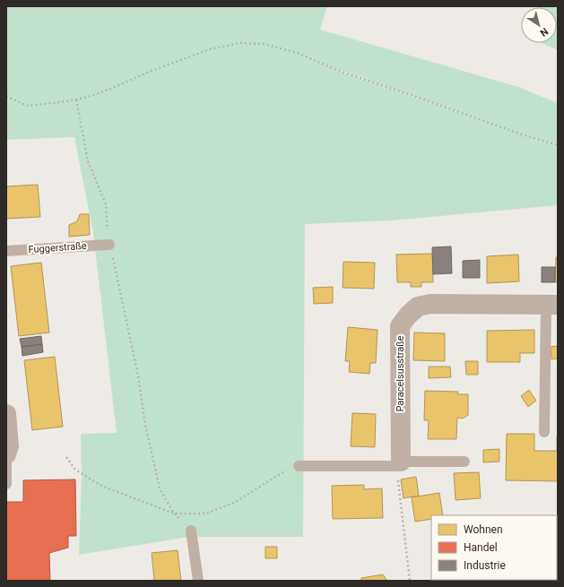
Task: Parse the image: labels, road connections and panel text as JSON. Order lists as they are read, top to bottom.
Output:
{
  "streets": {
    "street": ["Paracelsusstraße"],
    "lane": ["Fuggerstraße"]
  },
  "legend": ["Wohnen", "Handel", "Industrie"],
  "north": "bottom right"
}
